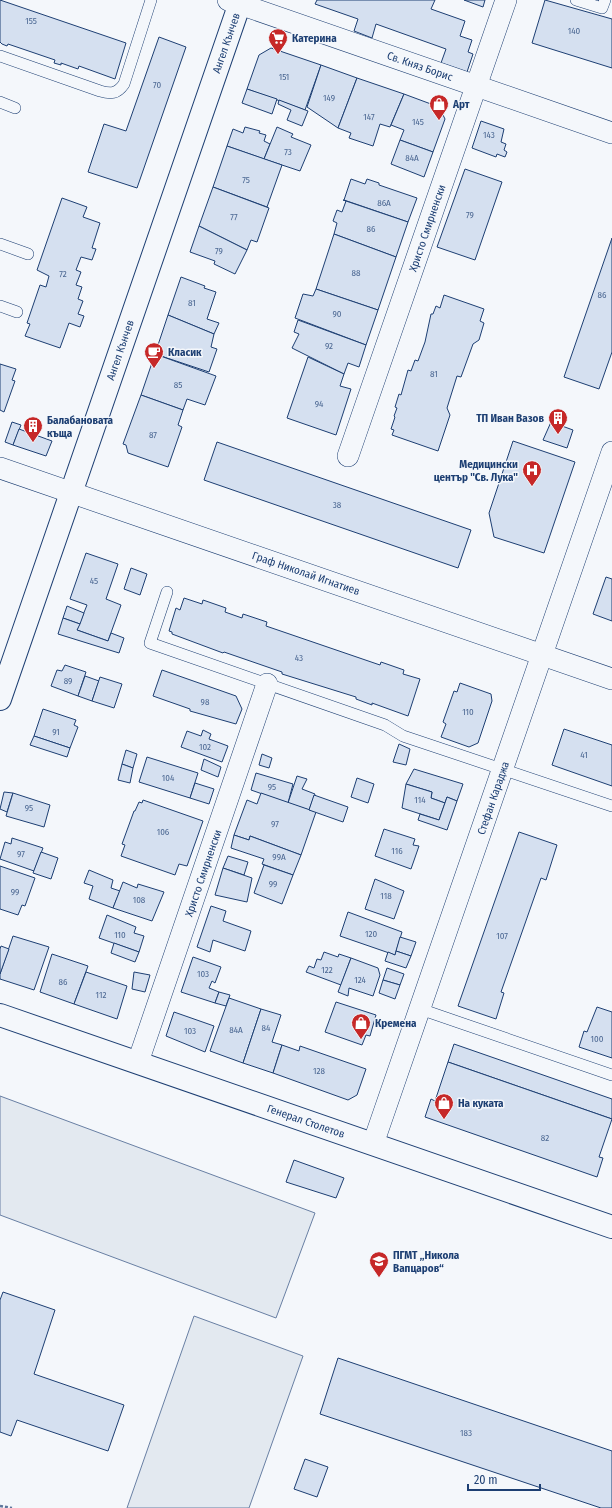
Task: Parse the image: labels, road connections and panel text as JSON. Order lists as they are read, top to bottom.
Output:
{
  "streets": {
    "street": [
      "Ангел Кънчев",
      "Св. Княз Борис",
      "Христо Смирненски",
      "Граф Николай Игнатиев",
      "Стефан Караджа",
      "Генерал Столетов"
    ]
  },
  "crossings": [
    ["Ангел Кънчев", "Св. Княз Борис"],
    ["Ангел Кънчев", "Граф Николай Игнатиев"],
    ["Св. Княз Борис", "Христо Смирненски"],
    ["Христо Смирненски", "Генерал Столетов"],
    ["Граф Николай Игнатиев", "Стефан Караджа"],
    ["Стефан Караджа", "Генерал Столетов"]
  ],
  "places": {
    "supermarket": ["Катерина"],
    "shop": ["Арт", "Кремена", "На куката"],
    "cafe": ["Класик"],
    "building": ["ТП Иван Вазов", "Балабановата къща"],
    "hospital": ["Медицински център \"Св. Лука\""],
    "school or university": ["ПГМТ „Никола Вапцаров“"]
  },
  "house_numbers": [
    "155",
    "140",
    "151",
    "70",
    "149",
    "147",
    "145",
    "143",
    "73",
    "84A",
    "75",
    "86A",
    "79",
    "77",
    "86",
    "79",
    "88",
    "72",
    "86",
    "81",
    "90",
    "92",
    "81",
    "85",
    "94",
    "87",
    "38",
    "45",
    "43",
    "89",
    "98",
    "110",
    "91",
    "102",
    "41",
    "104",
    "95",
    "114",
    "95",
    "97",
    "106",
    "116",
    "97",
    "99A",
    "99",
    "99",
    "118",
    "108",
    "120",
    "110",
    "107",
    "122",
    "103",
    "124",
    "86",
    "112",
    "84",
    "84A",
    "103",
    "100",
    "128",
    "82",
    "183"
  ],
  "scale_bar": "20 m"
}
